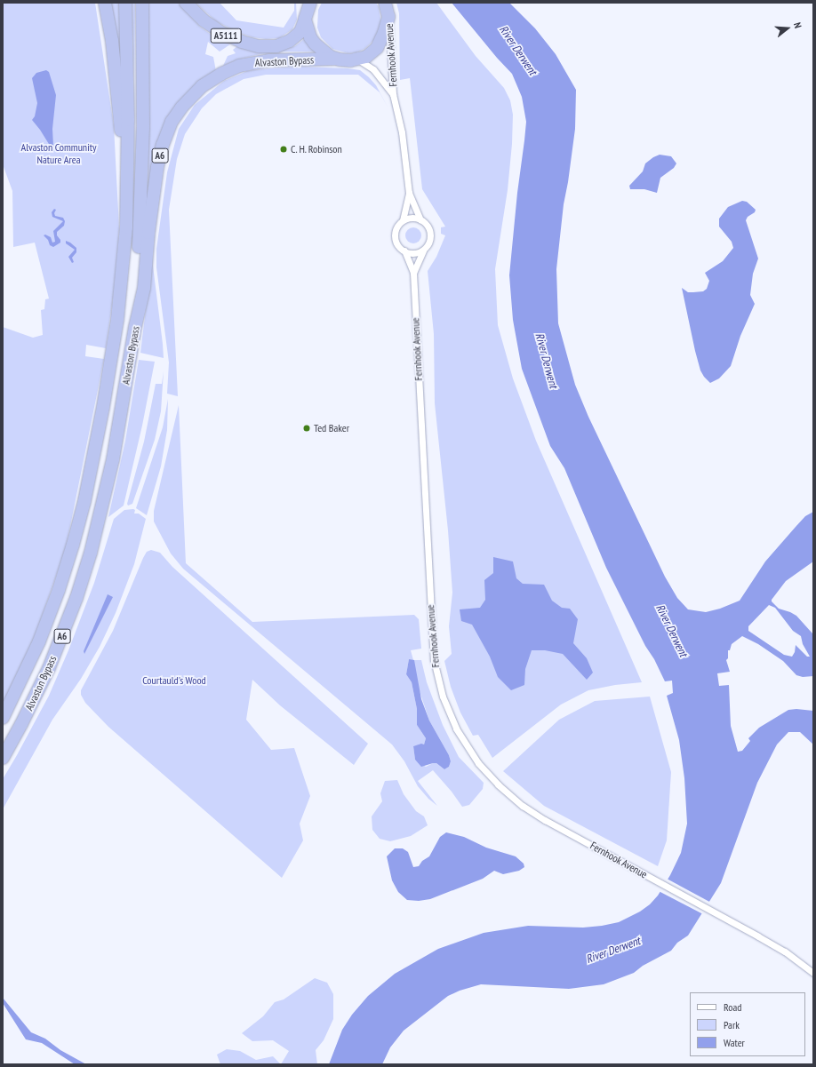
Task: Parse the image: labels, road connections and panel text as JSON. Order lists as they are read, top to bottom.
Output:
{
  "streets": {
    "highway": ["A5111", "Alvaston Bypass", "A6"],
    "street": ["Fernhook Avenue"]
  },
  "crossings": [
    ["Fernhook Avenue", "Alvaston Bypass"],
    ["Alvaston Bypass", "A6"]
  ],
  "water": ["River Derwent"],
  "parks": ["Alvaston Community Nature Area", "Courtauld's Wood"],
  "places": ["C. H. Robinson", "Ted Baker"],
  "legend": ["Road", "Park", "Water"],
  "north": "right"
}
